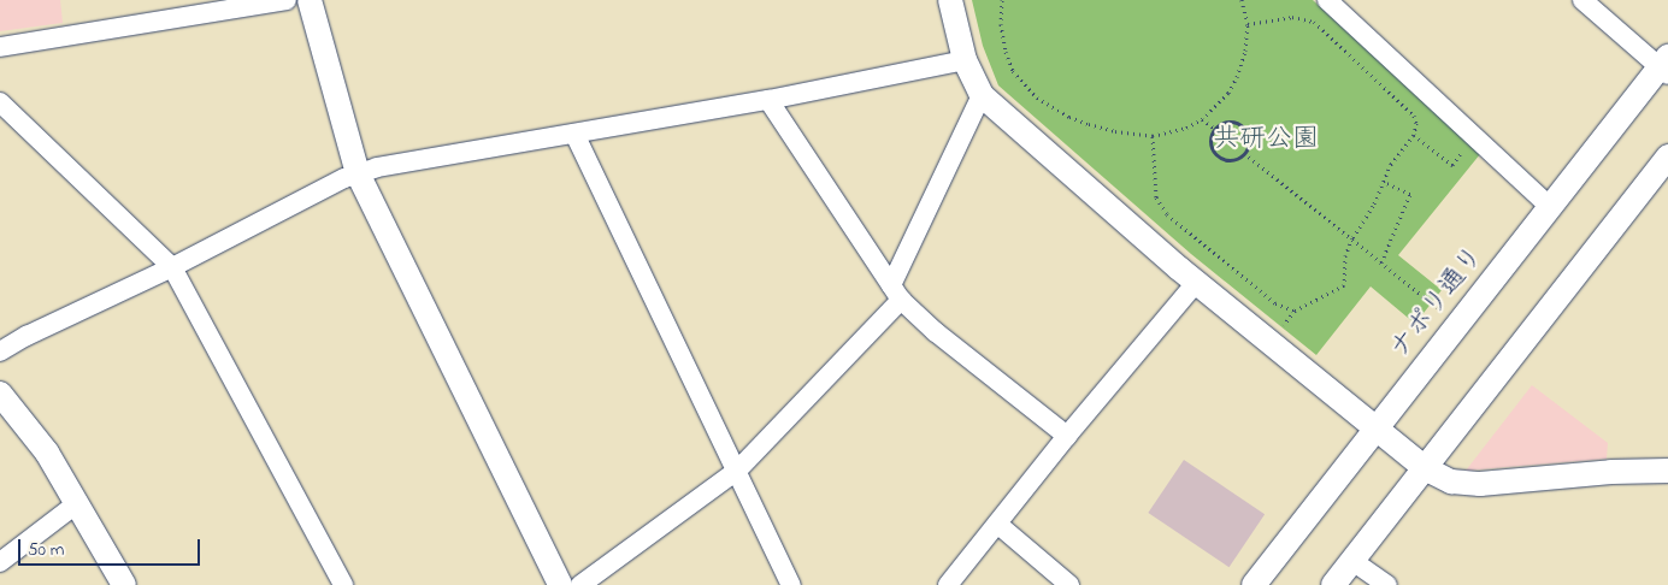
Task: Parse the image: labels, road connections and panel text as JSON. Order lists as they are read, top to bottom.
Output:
{
  "streets": {
    "street": ["ナポリ通り"]
  },
  "parks": ["共研公園"],
  "scale_bar": "50 m"
}
